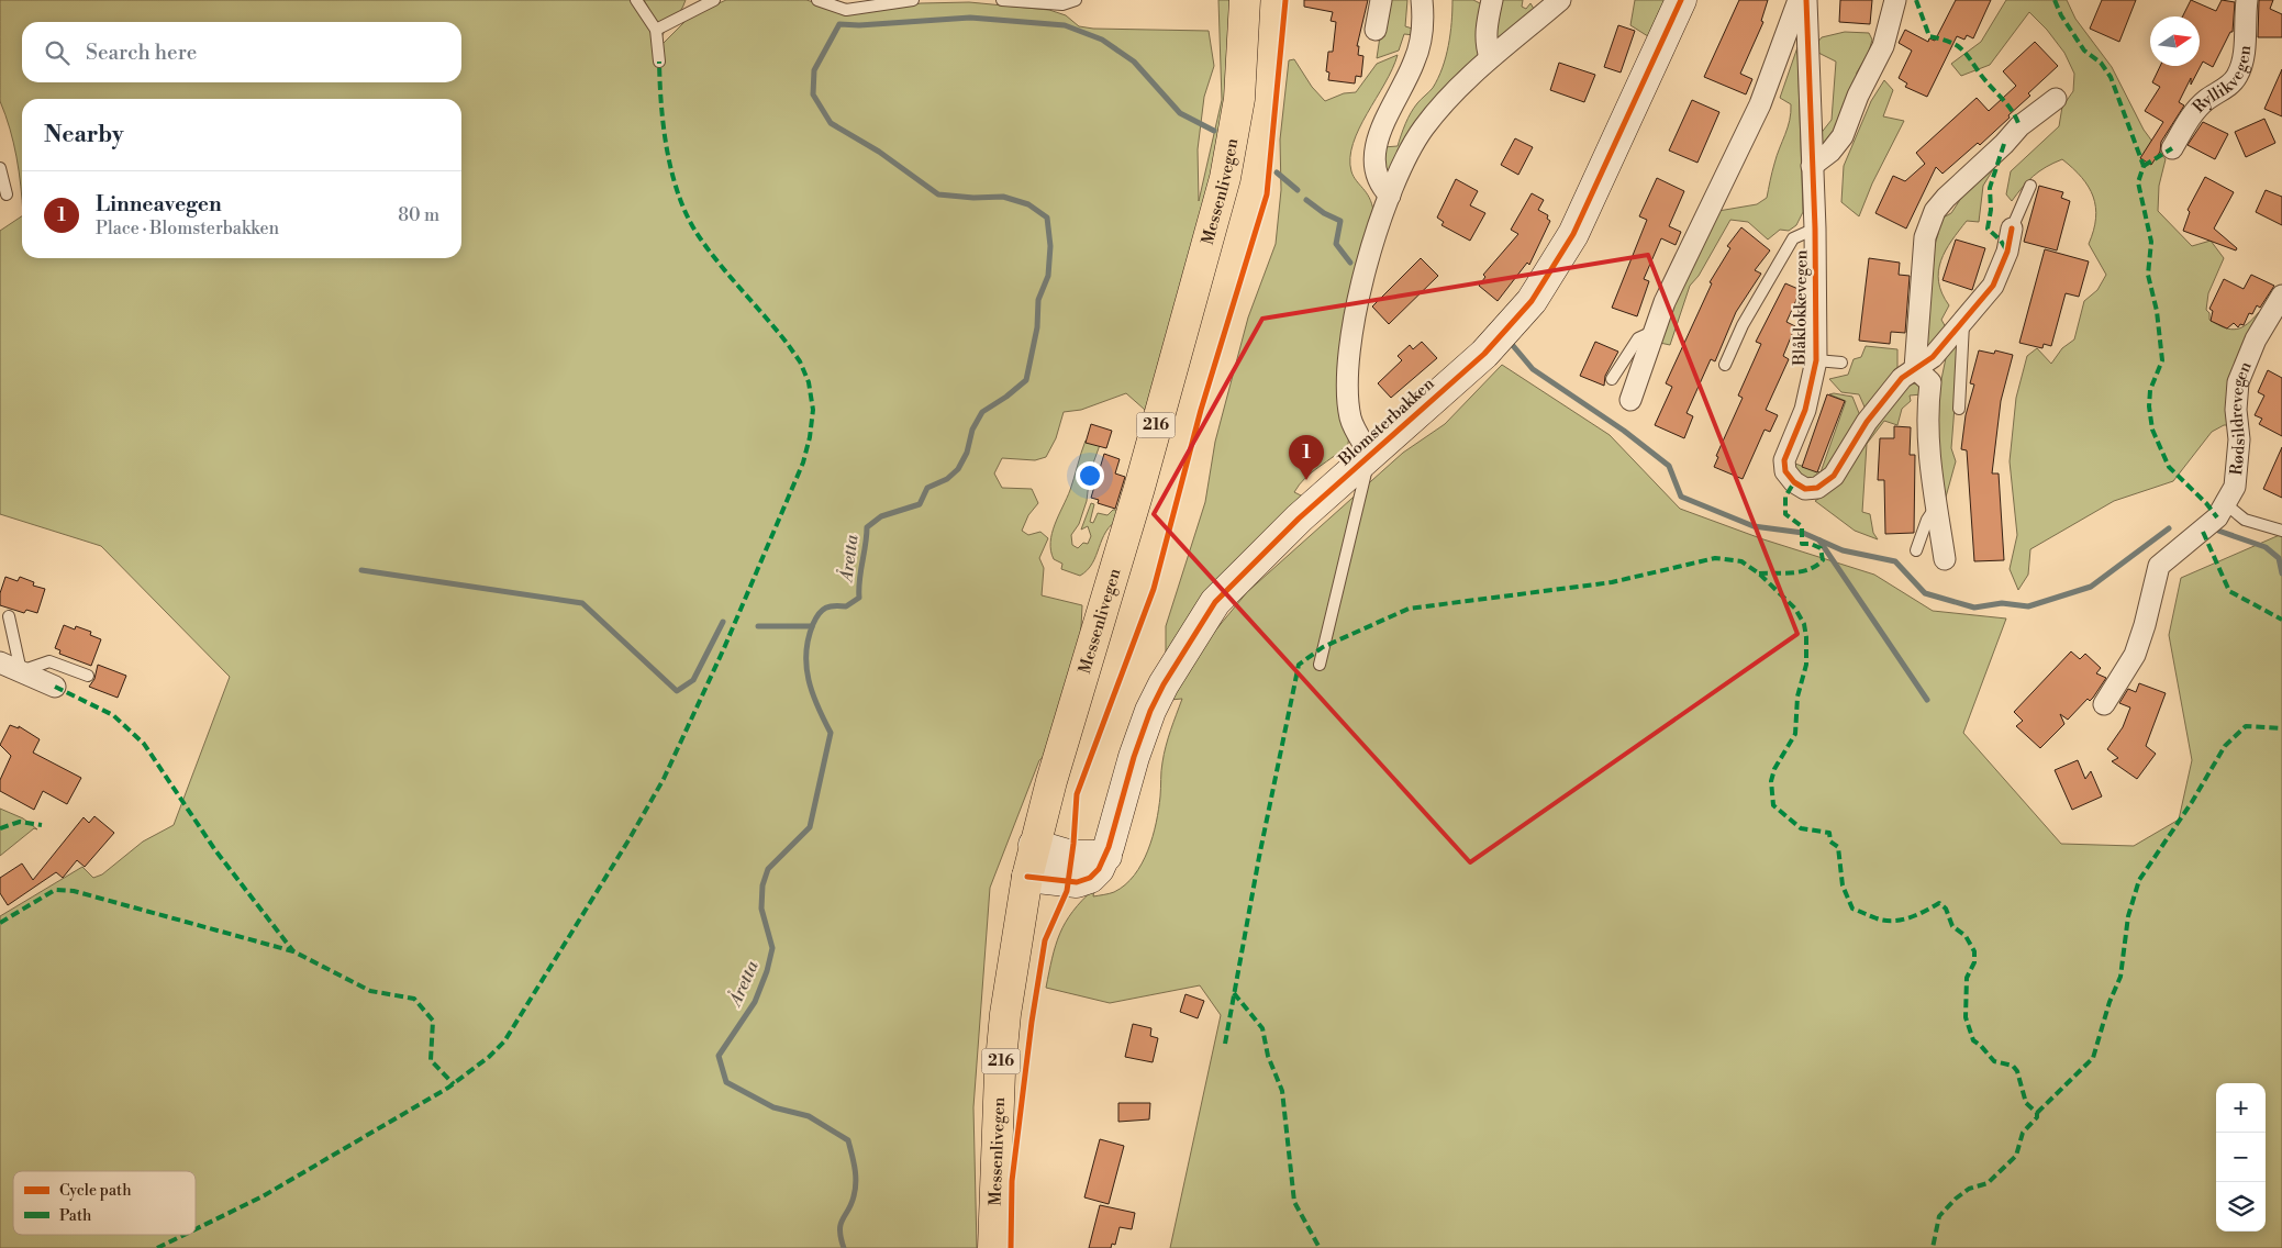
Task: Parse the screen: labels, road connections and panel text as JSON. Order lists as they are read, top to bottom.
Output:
{
  "streets": {
    "main road": ["Messenlivegen", "216"],
    "street": [
      "Ryllikvegen",
      "Blåklokkevegen",
      "Rødsildrevegen",
      "Blomsterbakken"
    ]
  },
  "crossings": [
    ["Messenlivegen", "Blomsterbakken"]
  ],
  "water": ["Åretta"],
  "legend": ["Cycle path", "Path"],
  "north": "right",
  "page": {
    "search": "Search here",
    "heading": "Nearby",
    "list": [
      {
        "mark": "1",
        "name": "Linneavegen",
        "note": "Place · Blomsterbakken",
        "value": "80 m"
      }
    ],
    "pins": "1",
    "map_buttons": ["+", "−"]
  }
}
